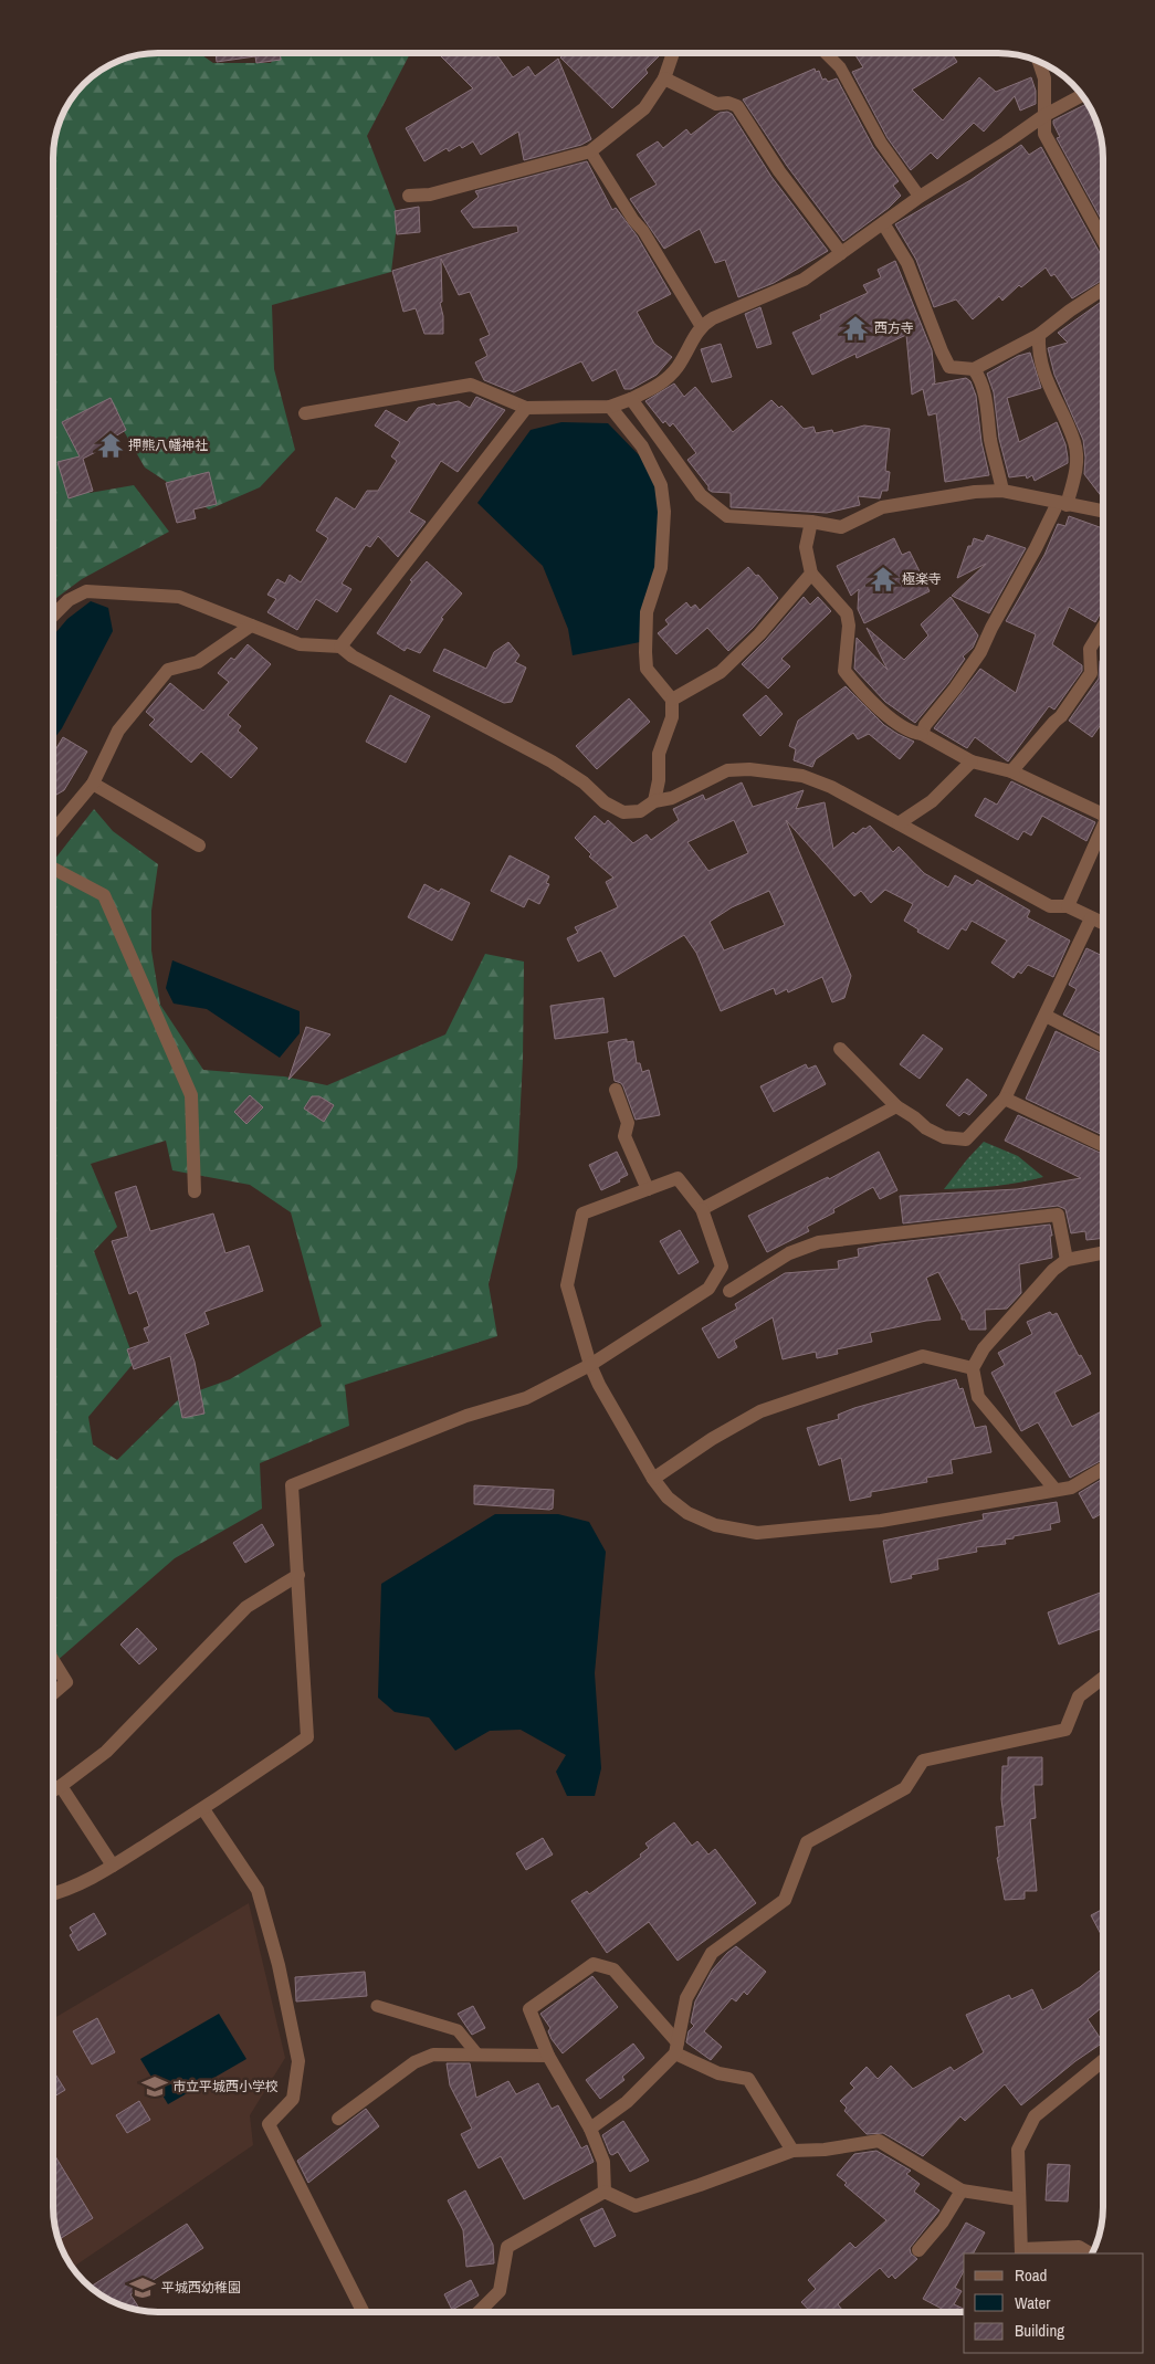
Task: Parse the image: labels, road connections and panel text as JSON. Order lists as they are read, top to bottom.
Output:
{
  "places": {
    "temple": ["西方寺", "押熊八幡神社", "極楽寺"],
    "school or university": ["市立平城西小学校", "平城西幼稚園"]
  },
  "legend": ["Road", "Water", "Building"]
}
